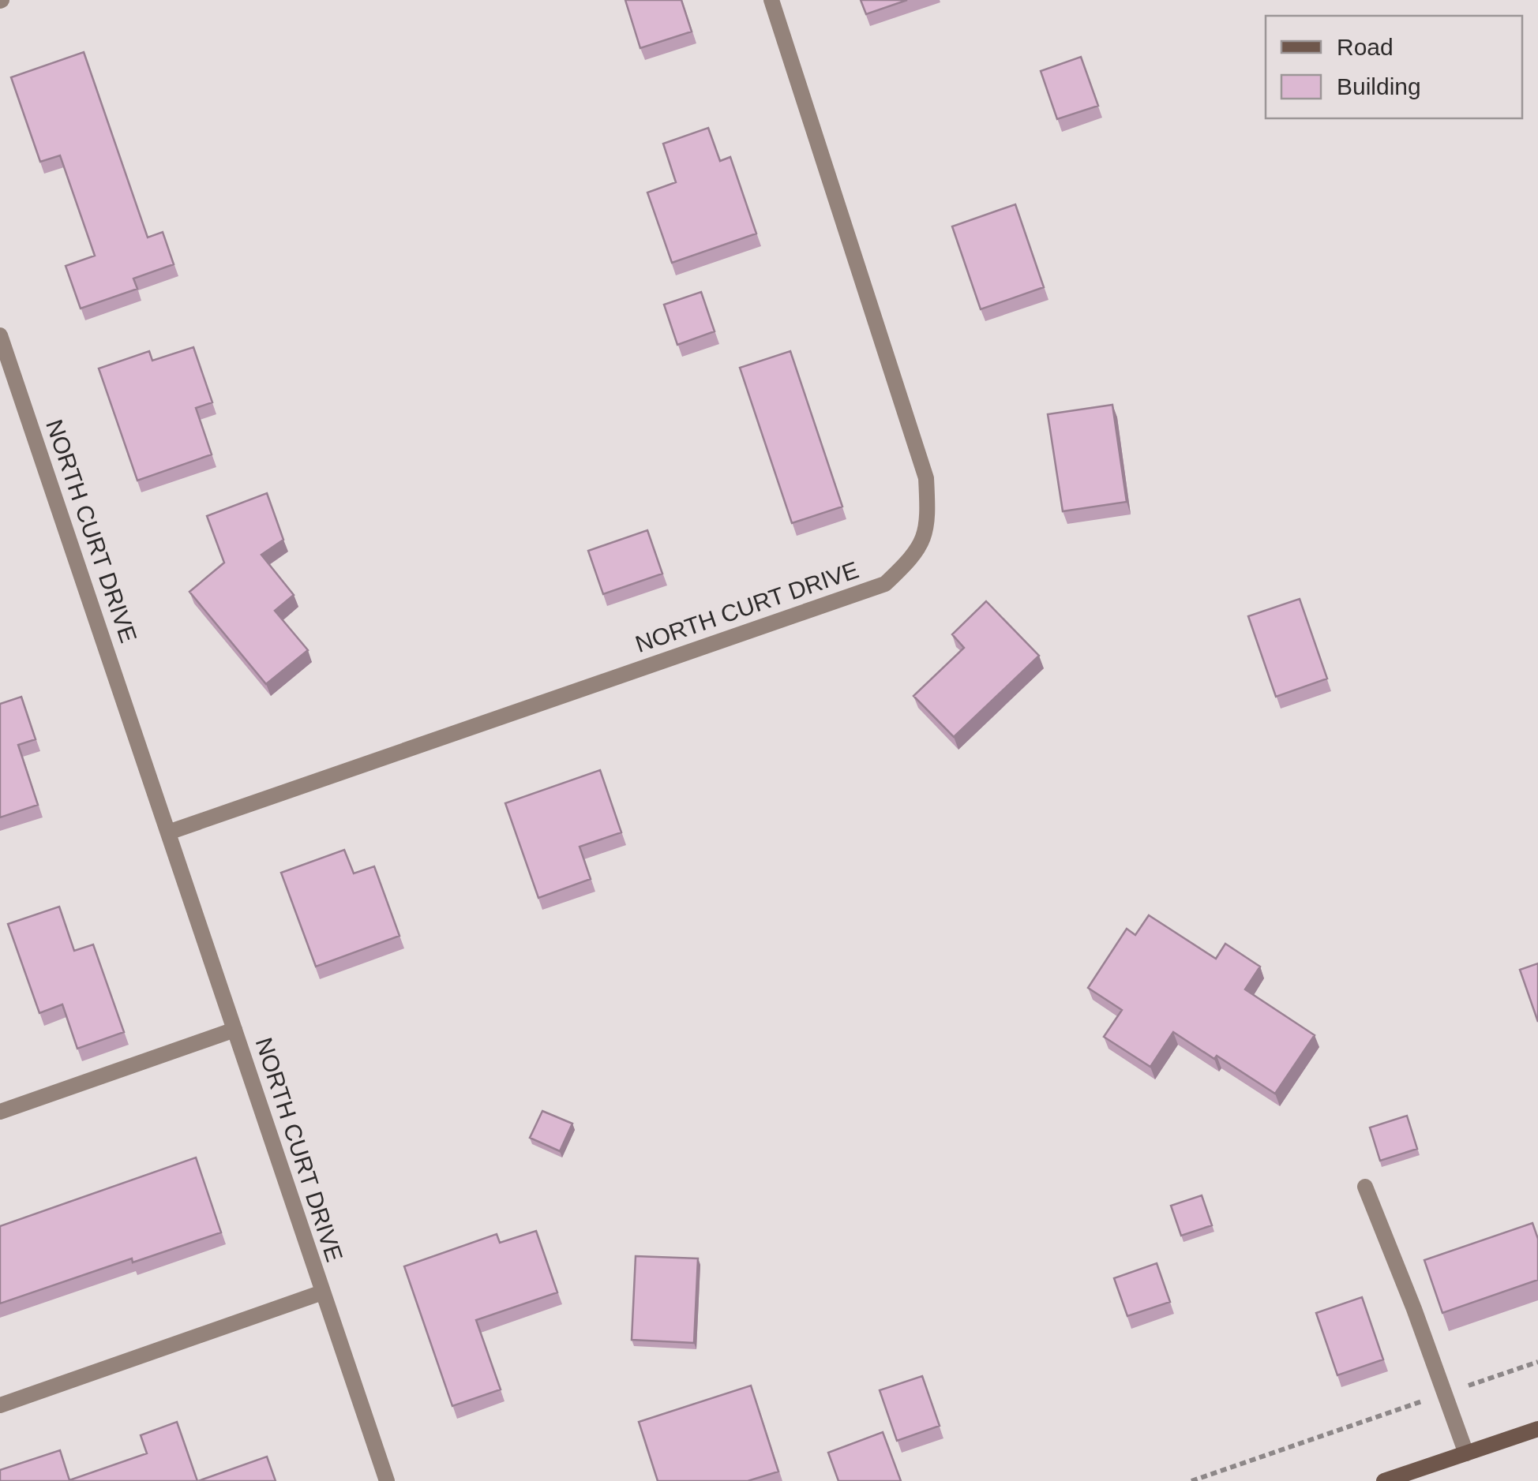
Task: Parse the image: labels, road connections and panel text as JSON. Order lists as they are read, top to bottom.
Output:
{
  "streets": {
    "street": ["NORTH CURT DRIVE"]
  },
  "legend": ["Road", "Building"]
}
